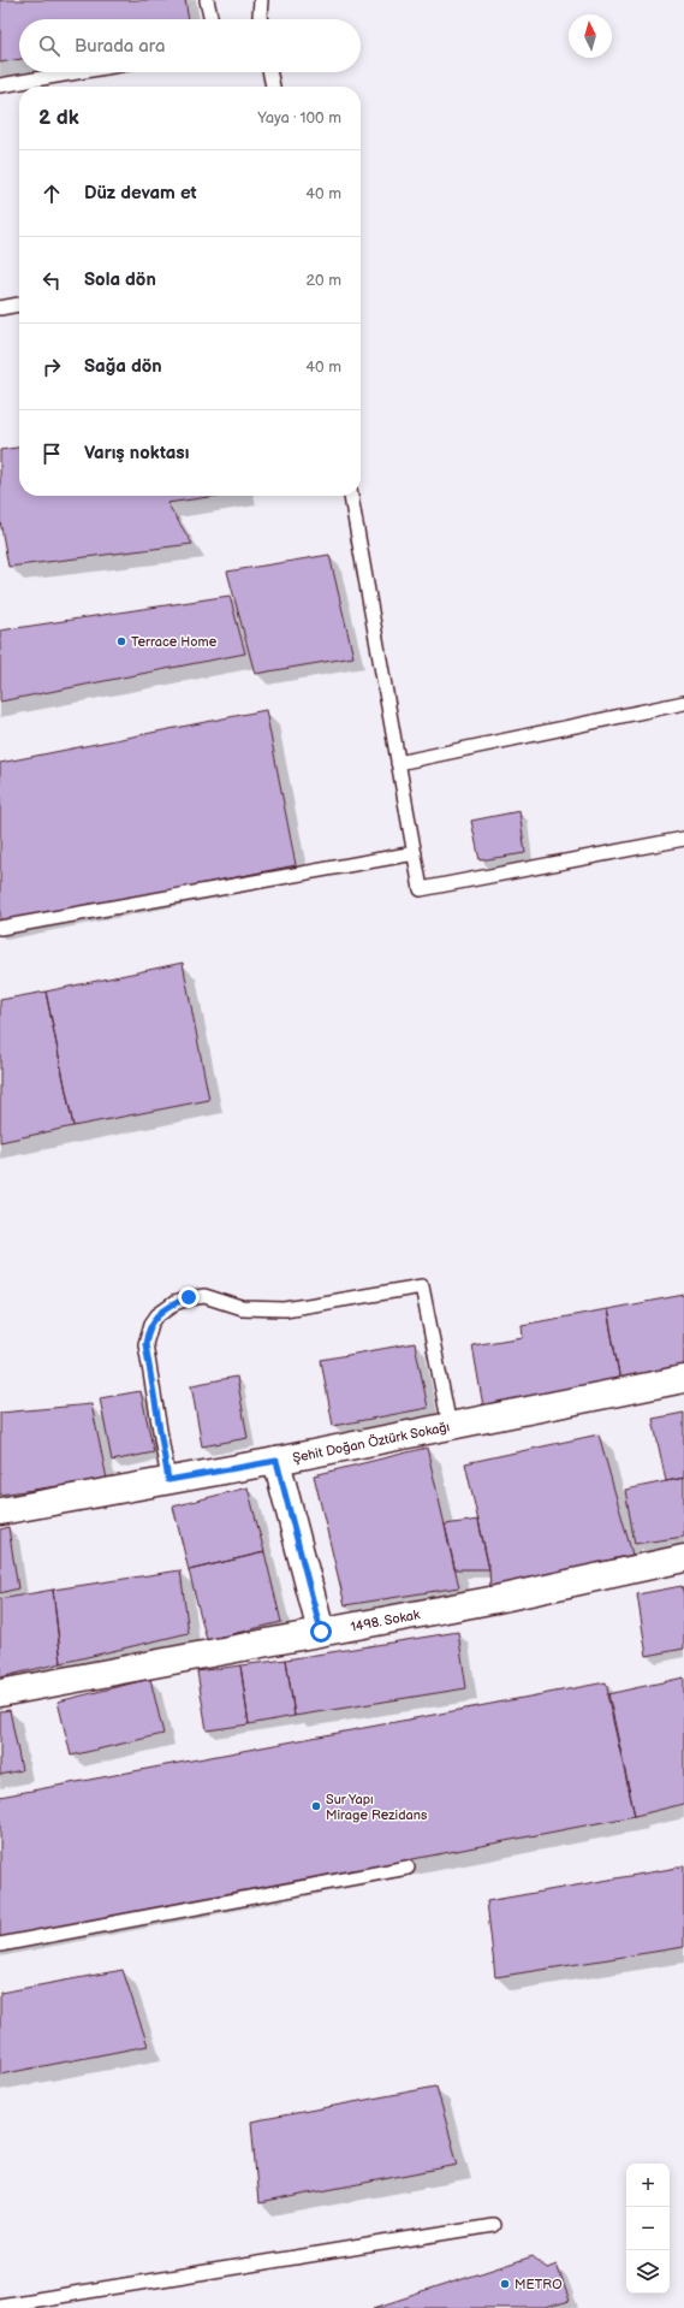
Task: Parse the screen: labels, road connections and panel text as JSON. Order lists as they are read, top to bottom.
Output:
{
  "streets": {
    "street": ["Şehit Doğan Öztürk Sokağı", "1498. Sokak"]
  },
  "places": ["Terrace Home", "Sur Yapı Mirage Rezidans", "METRO"],
  "north": "top",
  "page": {
    "search": "Burada ara",
    "heading": ["2 dk", "Yaya · 100 m"],
    "list": [
      ["Düz devam et", "40 m"],
      ["Sola dön", "20 m"],
      ["Sağa dön", "40 m"],
      "Varış noktası"
    ],
    "map_buttons": ["+", "−"]
  }
}
